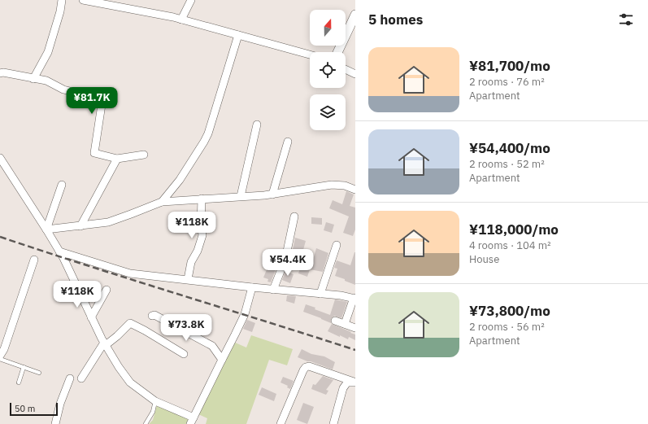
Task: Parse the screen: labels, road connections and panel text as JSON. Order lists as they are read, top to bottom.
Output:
{
  "scale_bar": "50 m",
  "north": "top",
  "page": {
    "heading": "5 homes",
    "list": [
      {
        "name": "¥81,700/mo",
        "note": "2 rooms · 76 m² · Apartment"
      },
      {
        "name": "¥54,400/mo",
        "note": "2 rooms · 52 m² · Apartment"
      },
      {
        "name": "¥118,000/mo",
        "note": "4 rooms · 104 m² · House"
      },
      {
        "name": "¥73,800/mo",
        "note": "2 rooms · 56 m² · Apartment"
      }
    ],
    "price": [
      "¥81.7K",
      "¥118K",
      "¥54.4K",
      "¥118K",
      "¥73.8K"
    ],
    "scale": "50 m"
  }
}
